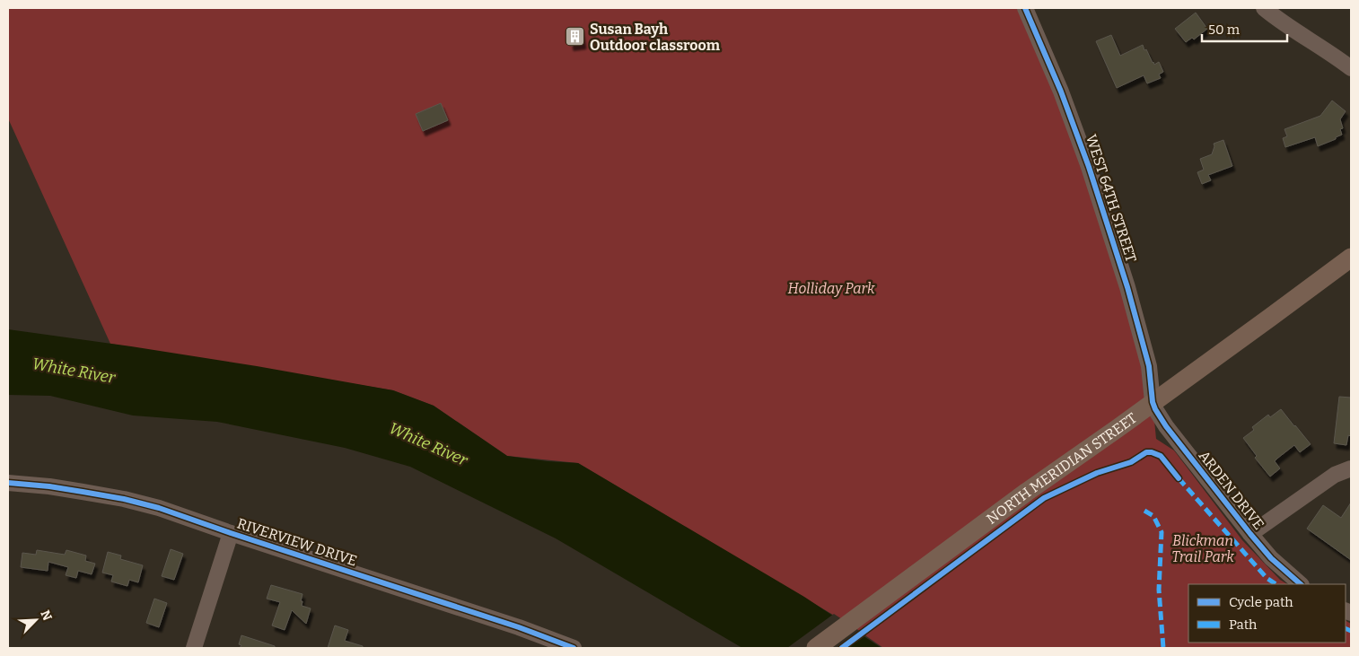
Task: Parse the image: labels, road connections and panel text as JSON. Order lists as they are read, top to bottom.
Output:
{
  "streets": {
    "main road": ["NORTH MERIDIAN STREET"],
    "street": ["WEST 64TH STREET", "ARDEN DRIVE", "RIVERVIEW DRIVE"]
  },
  "crossings": [
    ["WEST 64TH STREET", "NORTH MERIDIAN STREET"],
    ["WEST 64TH STREET", "ARDEN DRIVE"],
    ["NORTH MERIDIAN STREET", "ARDEN DRIVE"]
  ],
  "water": ["White River"],
  "parks": ["Holliday Park", "Blickman Trail Park"],
  "places": {
    "building": ["Susan Bayh Outdoor classroom"]
  },
  "legend": ["Cycle path", "Path"],
  "scale_bar": "50 m",
  "north": "top right"
}
